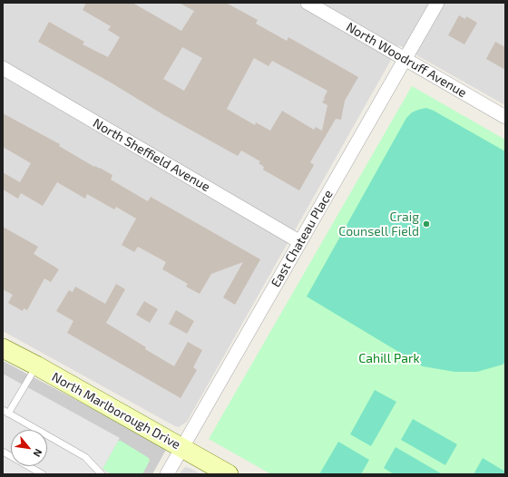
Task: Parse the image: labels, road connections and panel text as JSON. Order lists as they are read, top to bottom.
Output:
{
  "streets": {
    "street": [
      "North Woodruff Avenue",
      "North Sheffield Avenue",
      "East Chateau Place",
      "North Marlborough Drive"
    ]
  },
  "crossings": [
    ["North Woodruff Avenue", "East Chateau Place"],
    ["North Sheffield Avenue", "East Chateau Place"],
    ["East Chateau Place", "North Marlborough Drive"]
  ],
  "parks": ["Cahill Park"],
  "places": ["Craig Counsell Field"],
  "north": "bottom right"
}
